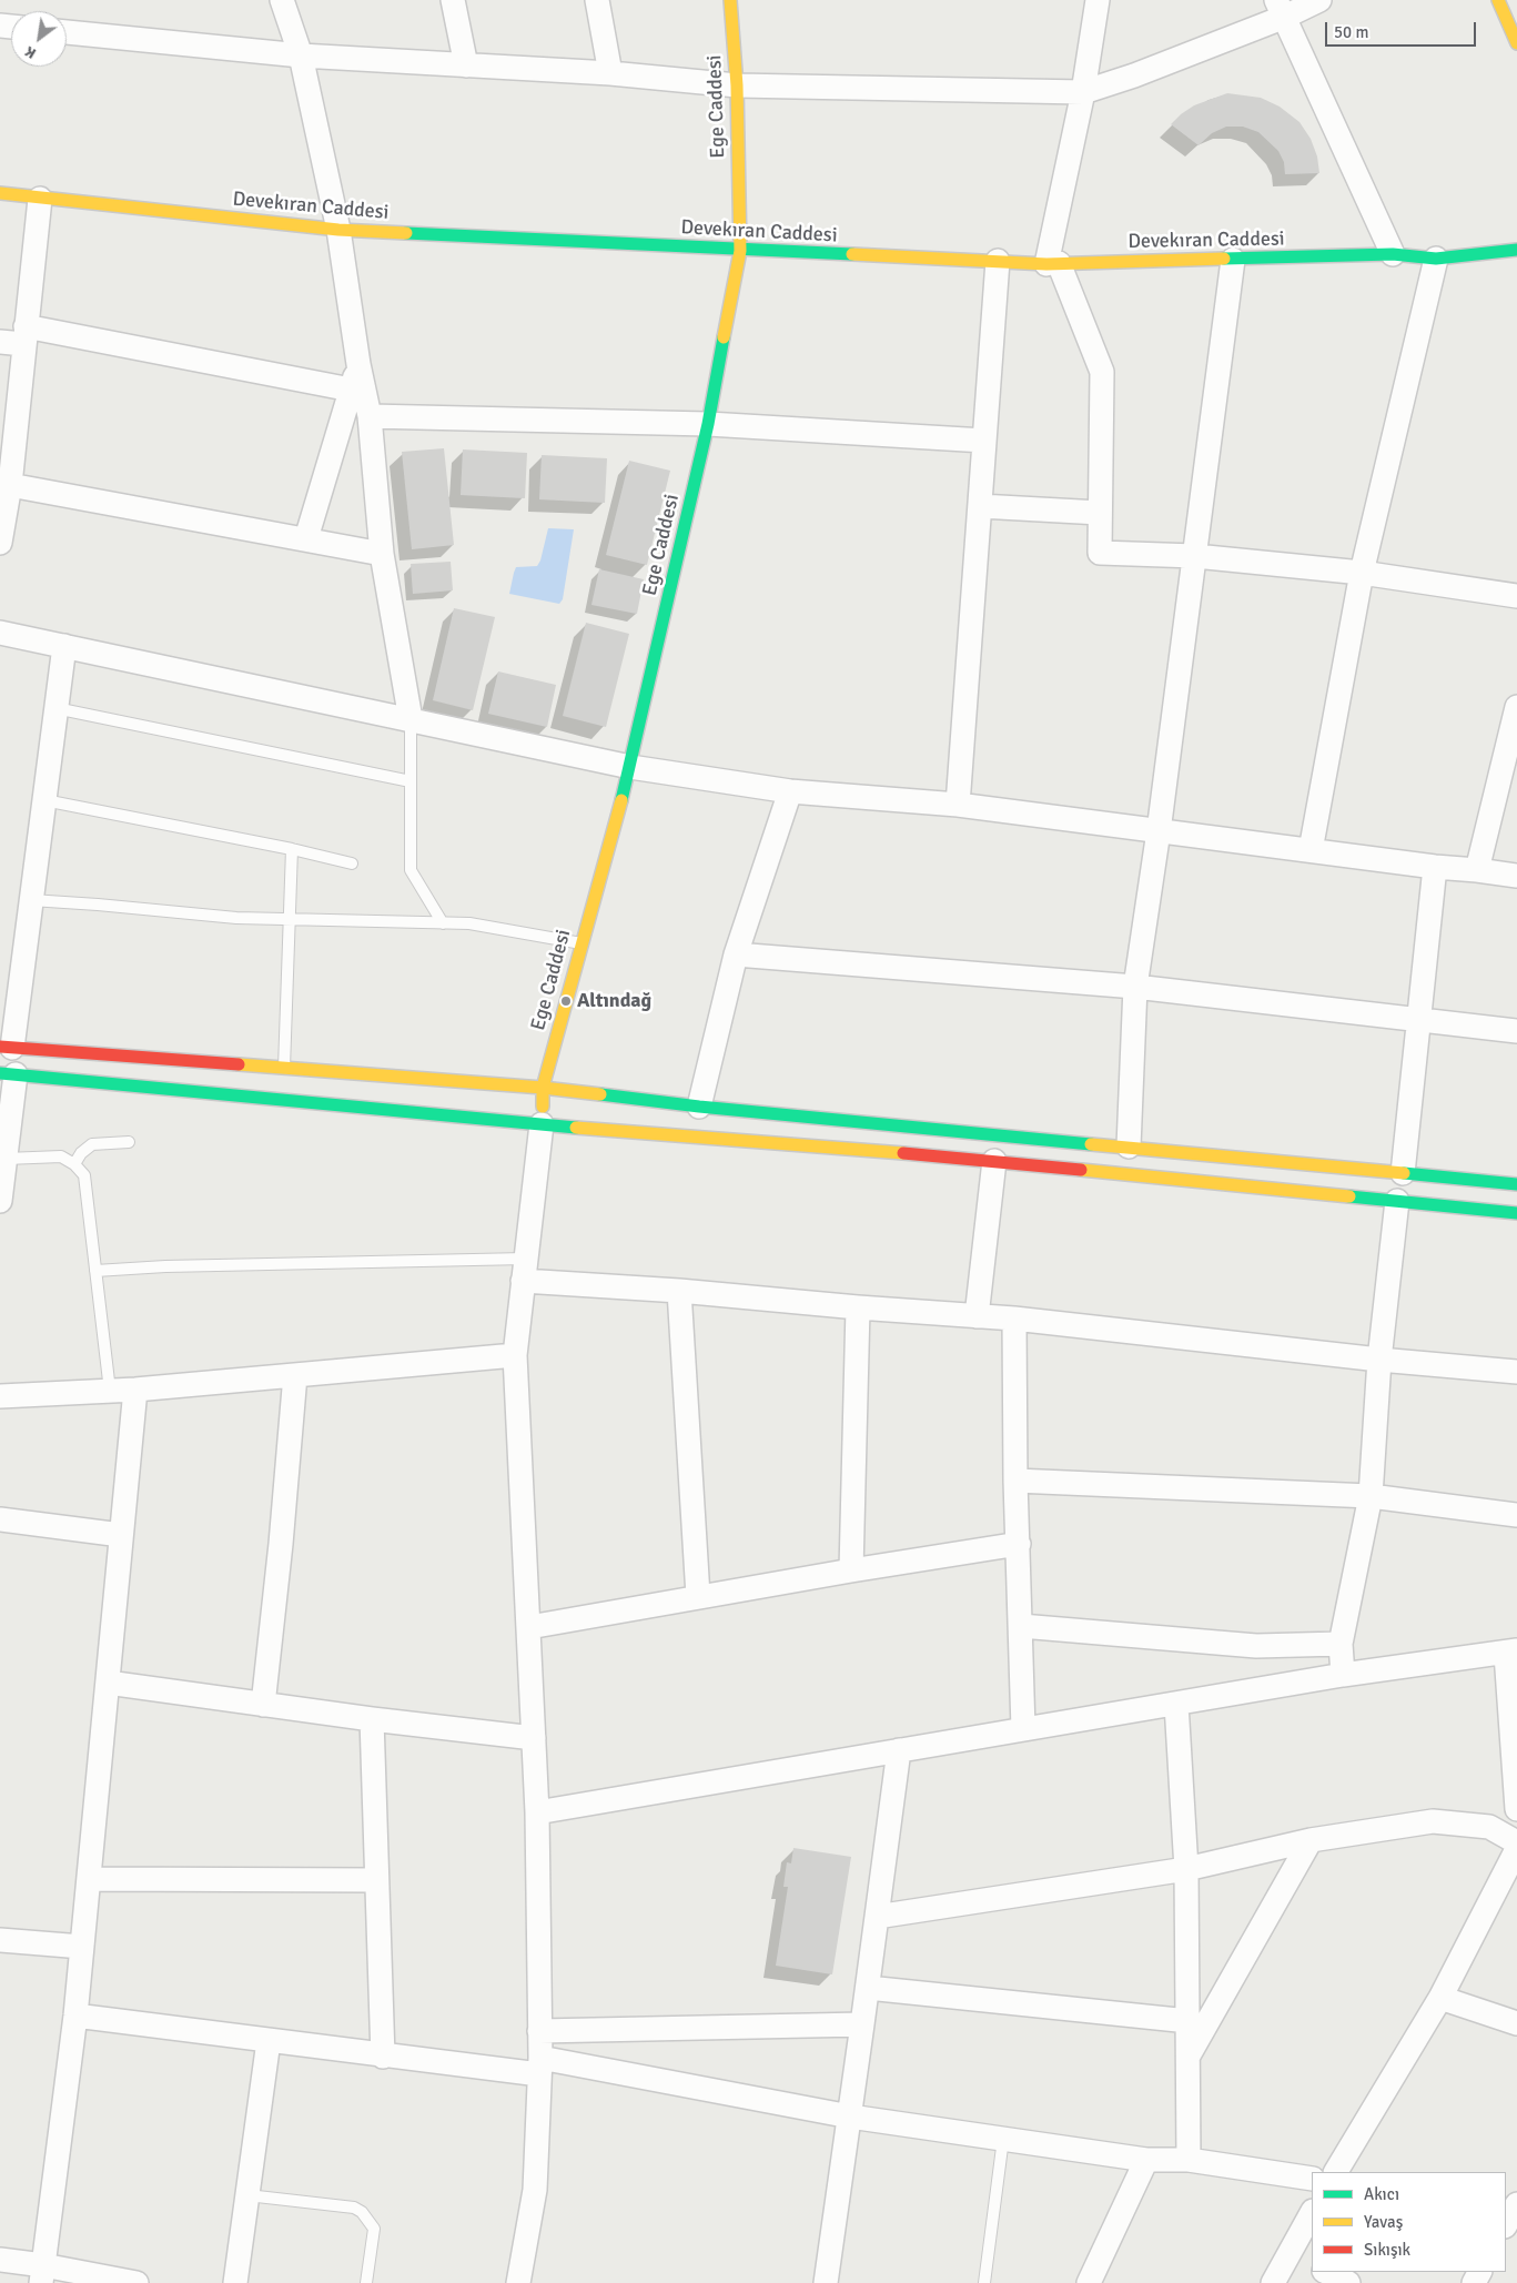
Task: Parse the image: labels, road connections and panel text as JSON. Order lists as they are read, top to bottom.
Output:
{
  "streets": {
    "main road": ["Ege Caddesi", "Devekıran Caddesi"]
  },
  "crossings": [
    ["Ege Caddesi", "Devekıran Caddesi"]
  ],
  "places": ["Altındağ"],
  "legend": ["Akıcı", "Yavaş", "Sıkışık"],
  "scale_bar": "50 m",
  "north": "bottom left"
}
